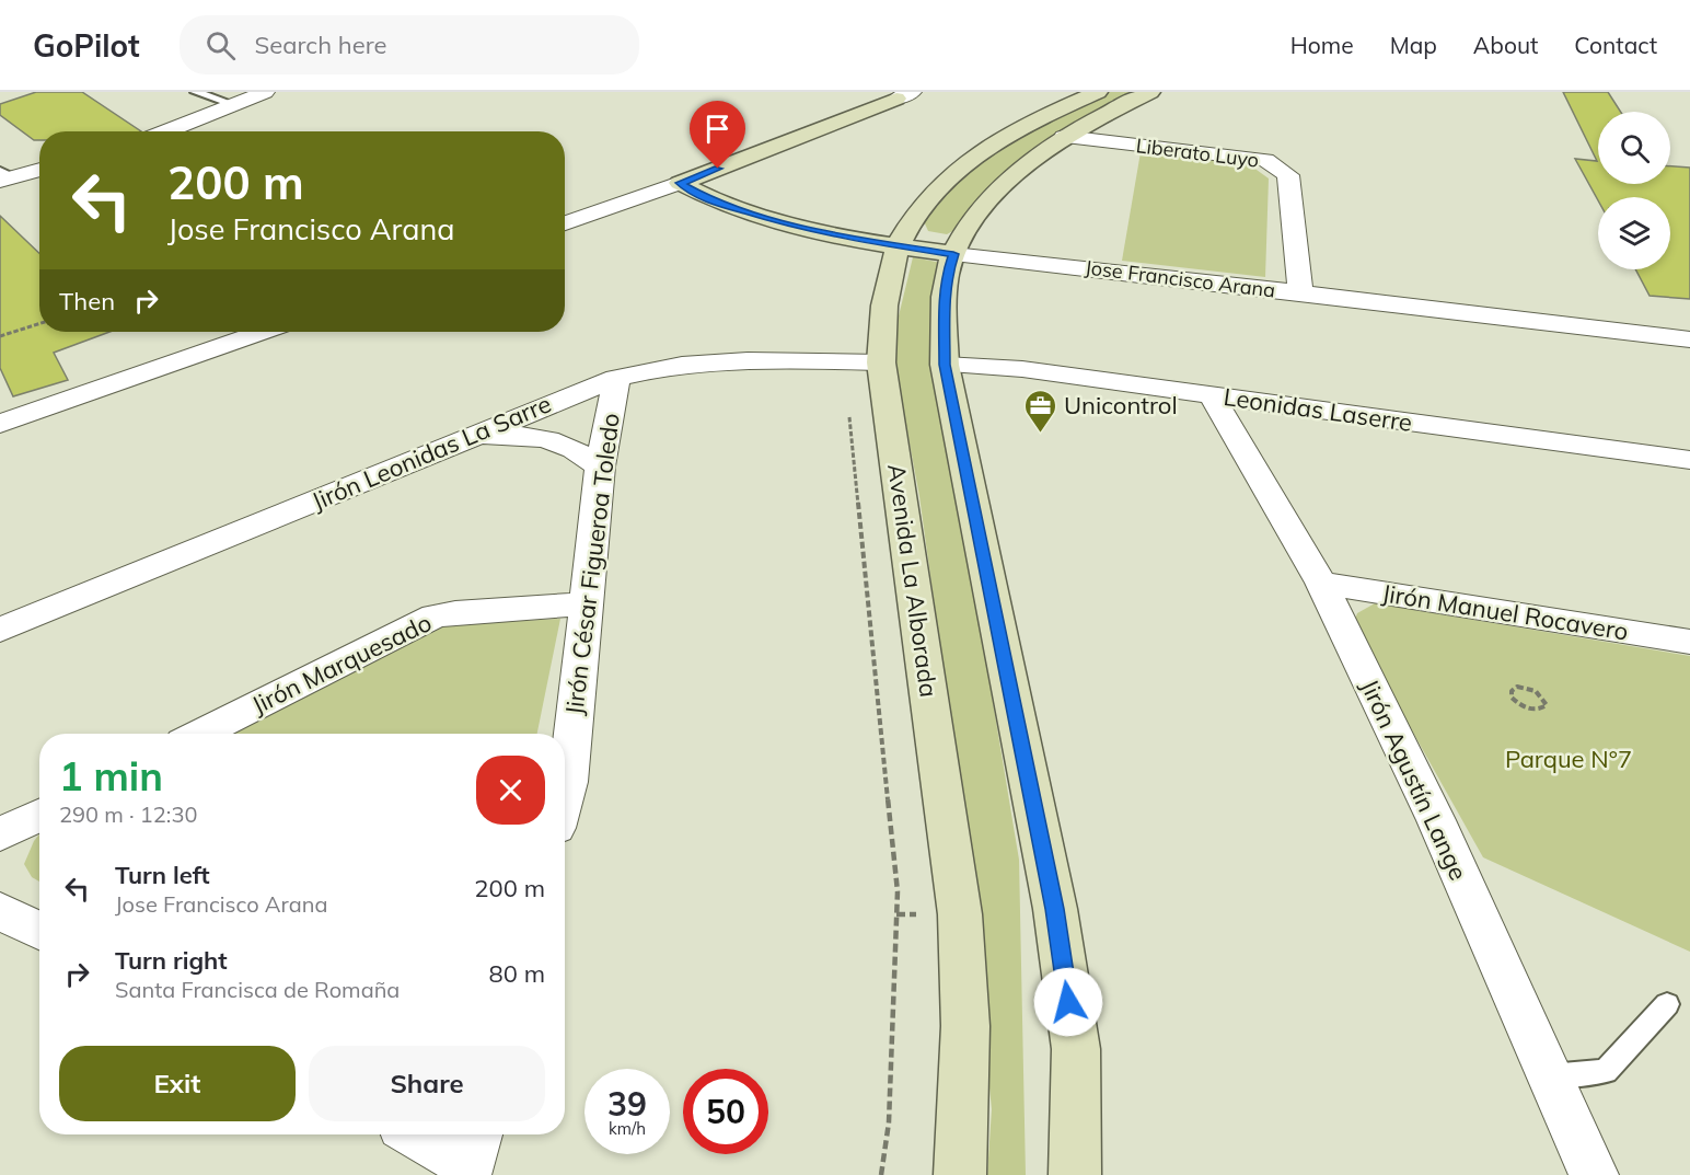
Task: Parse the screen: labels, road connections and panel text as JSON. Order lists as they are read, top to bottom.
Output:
{
  "streets": {
    "main road": ["Jose Francisco Arana", "Avenida La Alborada"],
    "street": [
      "Liberato Luyo",
      "Leonidas Laserre",
      "Jirón Leonidas La Sarre",
      "Jirón César Figueroa Toledo",
      "Jirón Manuel Rocavero",
      "Jirón Marquesado",
      "Jirón Agustín Lange"
    ]
  },
  "crossings": [
    ["Liberato Luyo", "Jose Francisco Arana"],
    ["Jose Francisco Arana", "Avenida La Alborada"],
    ["Leonidas Laserre", "Jirón Agustín Lange"],
    ["Jirón Leonidas La Sarre", "Jirón César Figueroa Toledo"],
    ["Jirón Leonidas La Sarre", "Avenida La Alborada"],
    ["Jirón César Figueroa Toledo", "Jirón Marquesado"],
    ["Jirón Manuel Rocavero", "Jirón Agustín Lange"]
  ],
  "parks": ["Parque N°7"],
  "places": {
    "office": ["Unicontrol"]
  },
  "page": {
    "header": "GoPilot",
    "search": "Search here",
    "nav": [
      "Home",
      "Map",
      "About",
      "Contact"
    ],
    "turn": ["200 m", "Jose Francisco Arana"],
    "then": "Then",
    "heading": ["1 min", "290 m · 12:30"],
    "list": [
      {
        "name": "Turn left",
        "note": "Jose Francisco Arana",
        "value": "200 m"
      },
      {
        "name": "Turn right",
        "note": "Santa Francisca de Romaña",
        "value": "80 m"
      }
    ],
    "buttons": ["Exit", "Share"],
    "speed": "39 km/h",
    "limit": "50"
  }
}
